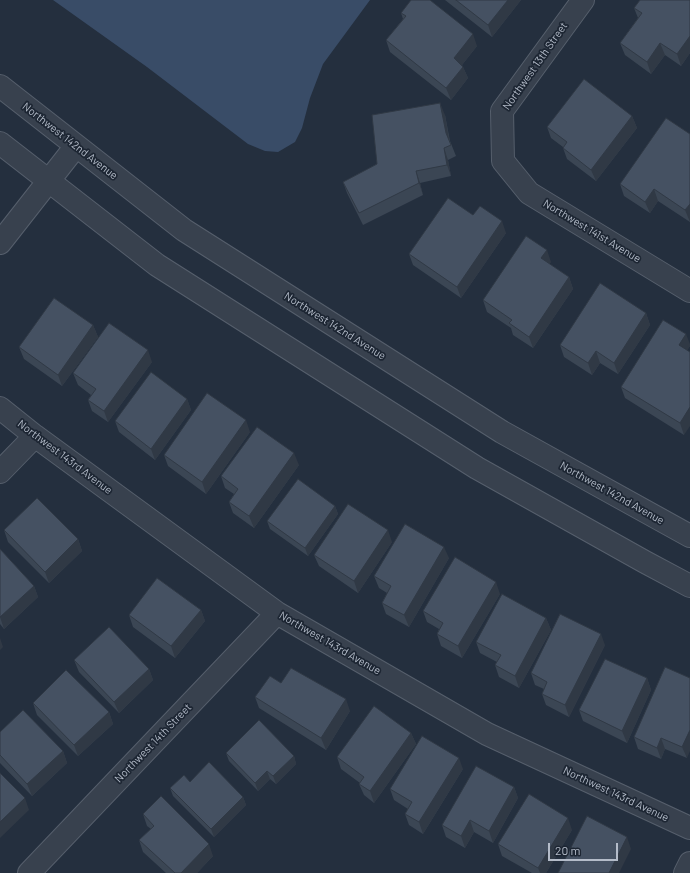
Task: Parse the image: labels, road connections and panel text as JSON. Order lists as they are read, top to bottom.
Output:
{
  "streets": {
    "street": [
      "Northwest 13th Street",
      "Northwest 142nd Avenue",
      "Northwest 141st Avenue",
      "Northwest 143rd Avenue",
      "Northwest 14th Street"
    ]
  },
  "crossings": [
    ["Northwest 13th Street", "Northwest 141st Avenue"],
    ["Northwest 143rd Avenue", "Northwest 14th Street"]
  ],
  "scale_bar": "20 m"
}
